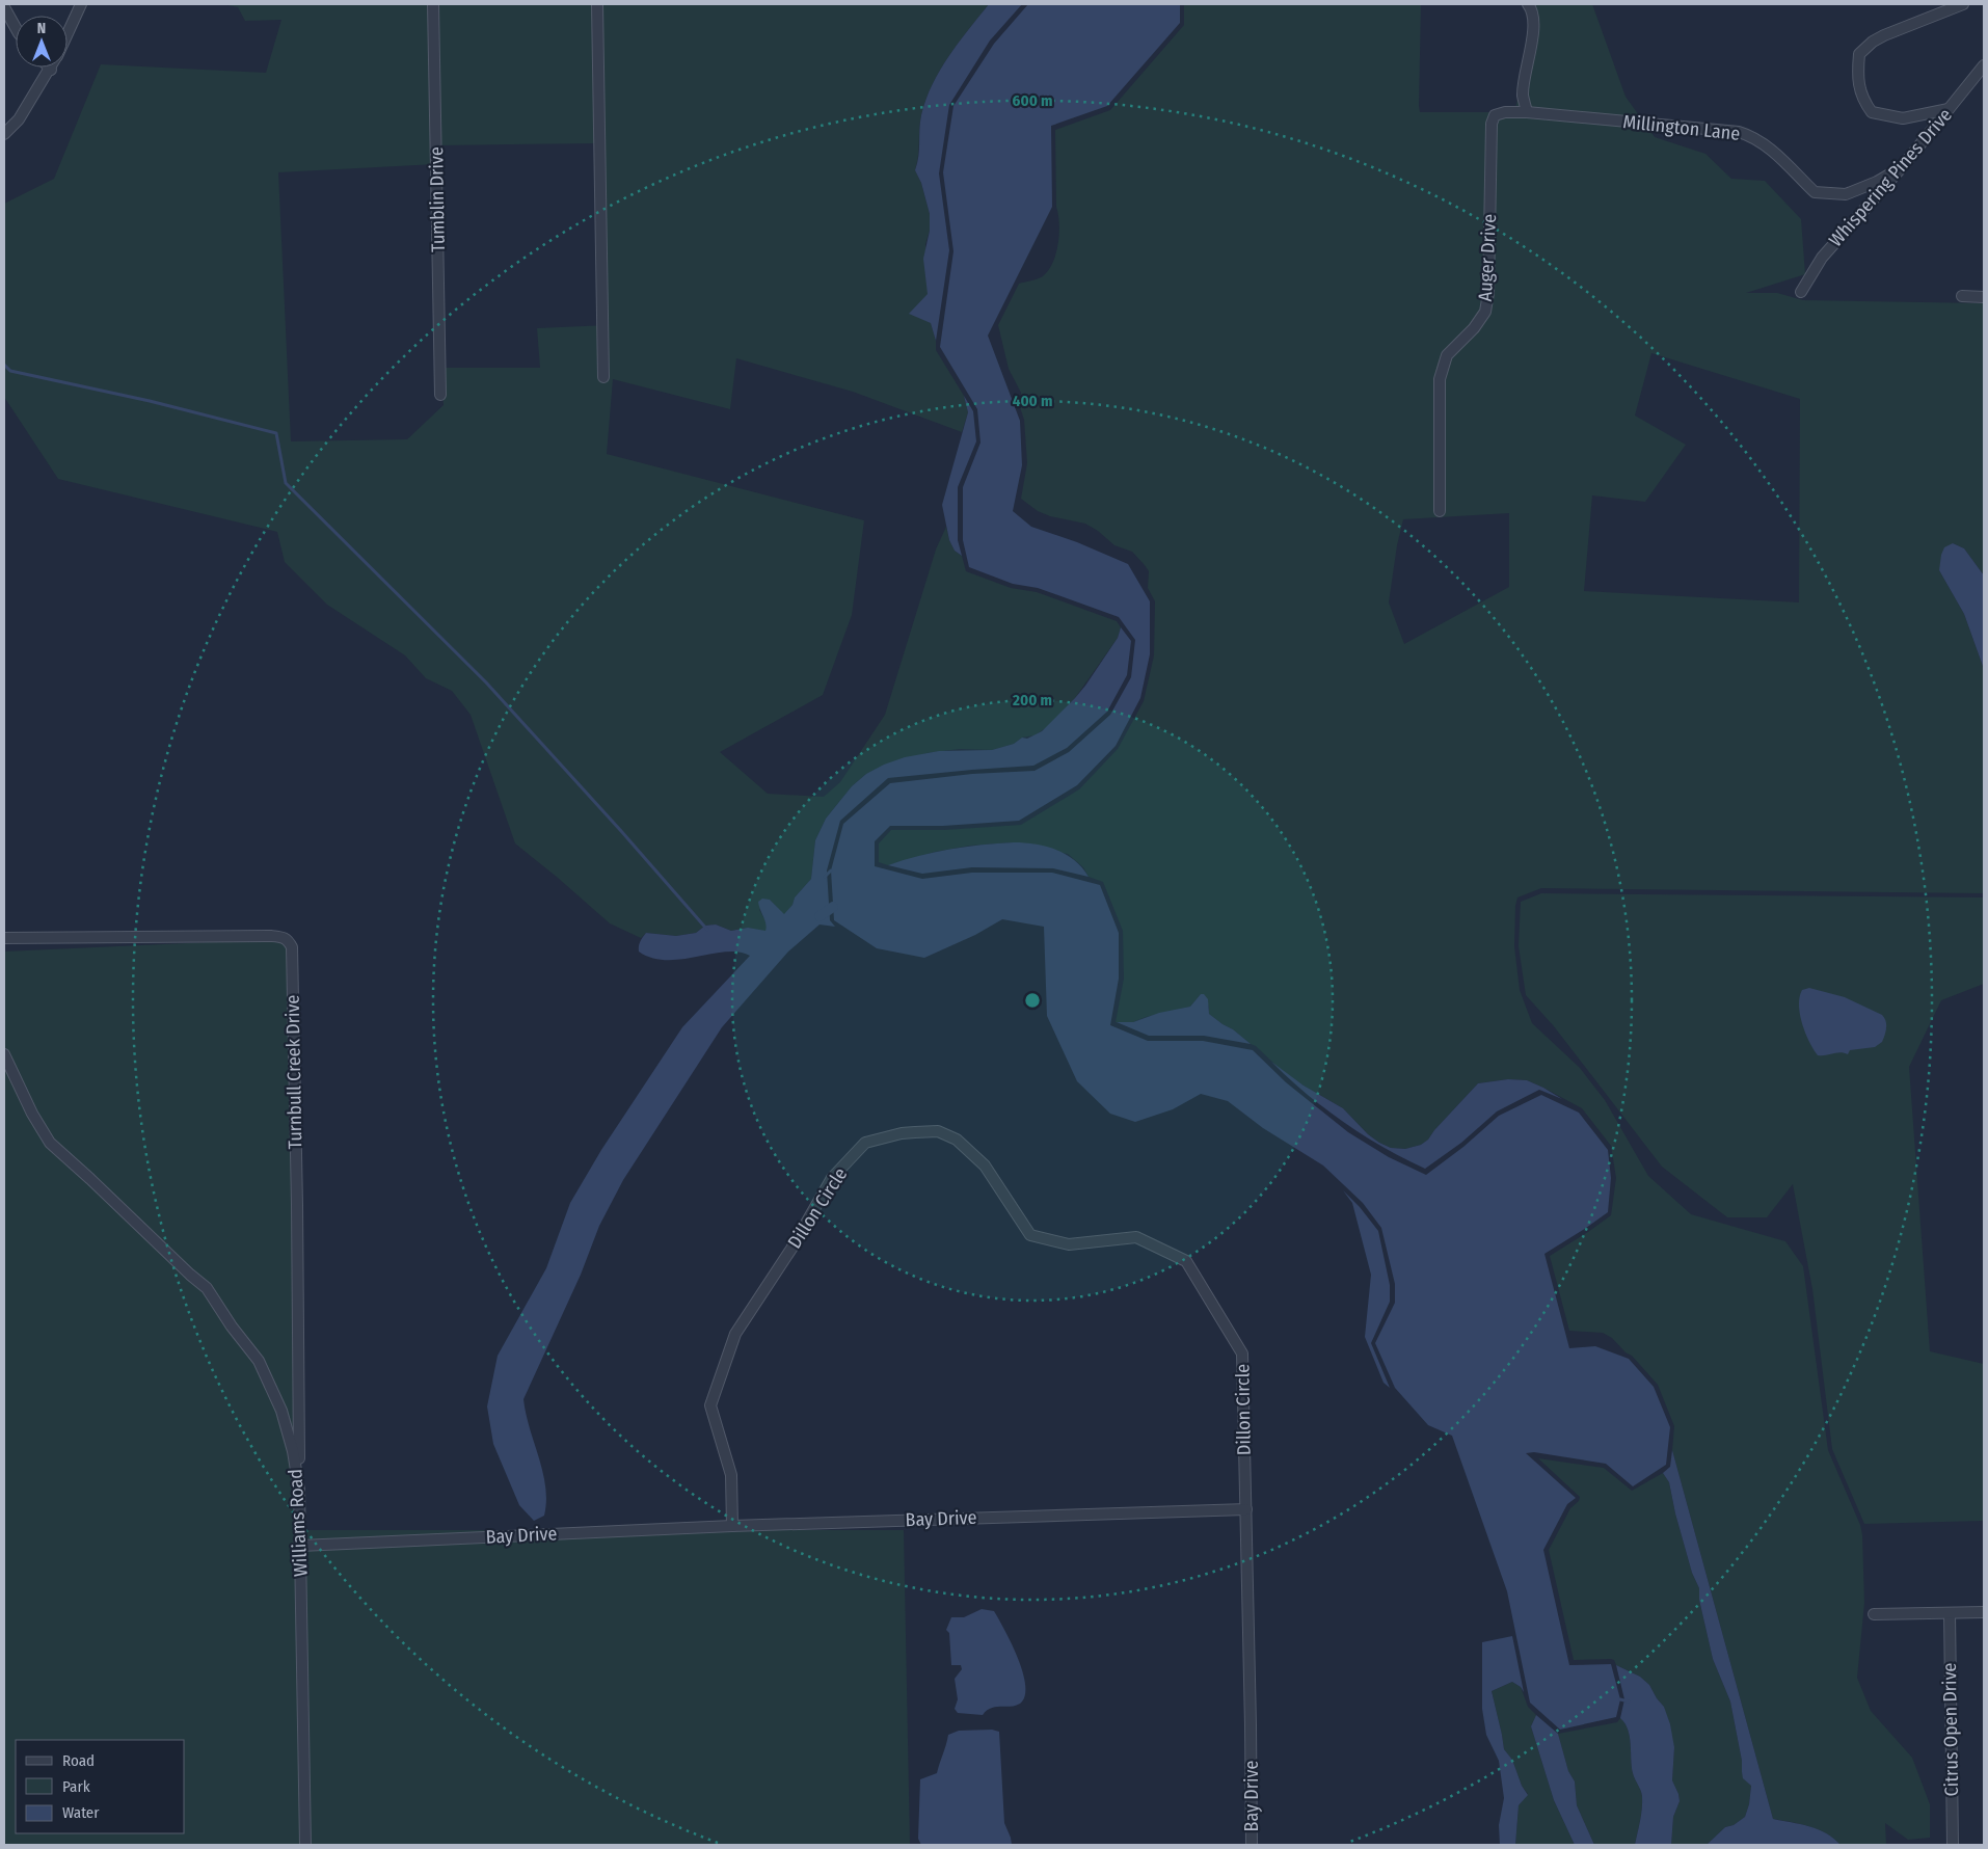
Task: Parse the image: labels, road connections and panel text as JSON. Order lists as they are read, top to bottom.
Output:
{
  "streets": {
    "street": [
      "Millington Lane",
      "Whispering Pines Drive",
      "Tumblin Drive",
      "Auger Drive",
      "Turnbull Creek Drive",
      "Dillon Circle",
      "Bay Drive",
      "Williams Road",
      "Citrus Open Drive"
    ]
  },
  "crossings": [
    ["Millington Lane", "Whispering Pines Drive"],
    ["Millington Lane", "Auger Drive"],
    ["Turnbull Creek Drive", "Williams Road"],
    ["Dillon Circle", "Bay Drive"],
    ["Bay Drive", "Williams Road"]
  ],
  "legend": ["Road", "Park", "Water"],
  "north": "top",
  "rings": ["600 m", "400 m", "200 m"]
}
